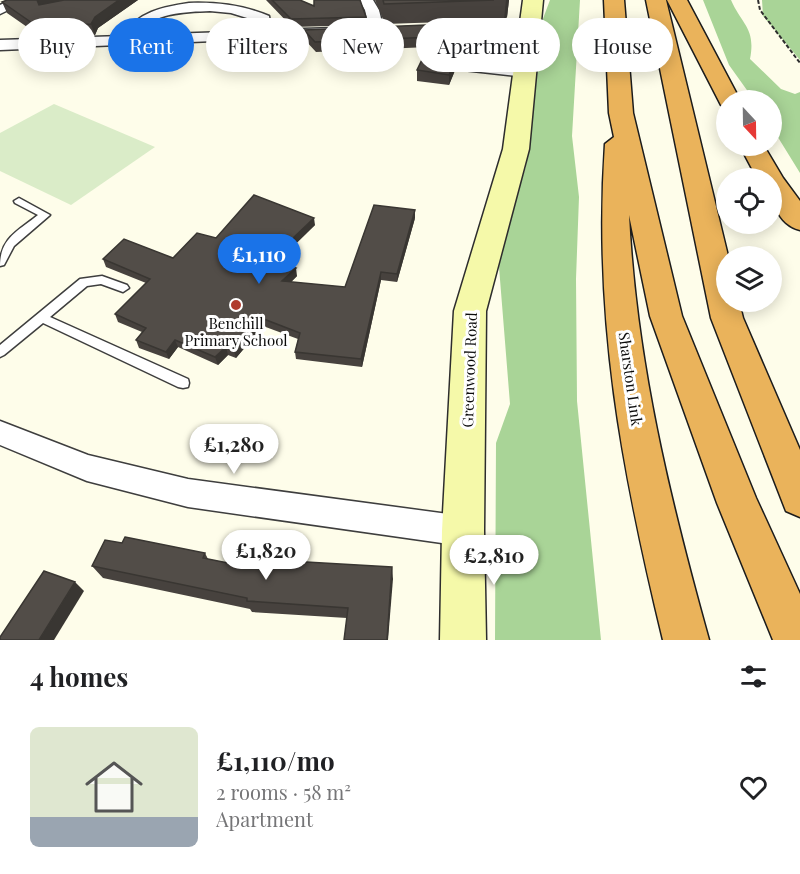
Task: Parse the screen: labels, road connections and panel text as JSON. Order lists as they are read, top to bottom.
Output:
{
  "streets": {
    "highway": ["Sharston Link"],
    "street": ["Greenwood Road"]
  },
  "places": ["Benchill Primary School"],
  "north": "bottom",
  "page": {
    "chip": [
      "Buy",
      "Rent",
      "Filters",
      "New",
      "Apartment",
      "House"
    ],
    "price": [
      "£1,110",
      "£1,280",
      "£1,820",
      "£2,810"
    ],
    "heading": "4 homes",
    "list": [
      {
        "name": "£1,110/mo",
        "note": "2 rooms · 58 m² · Apartment"
      }
    ]
  }
}
